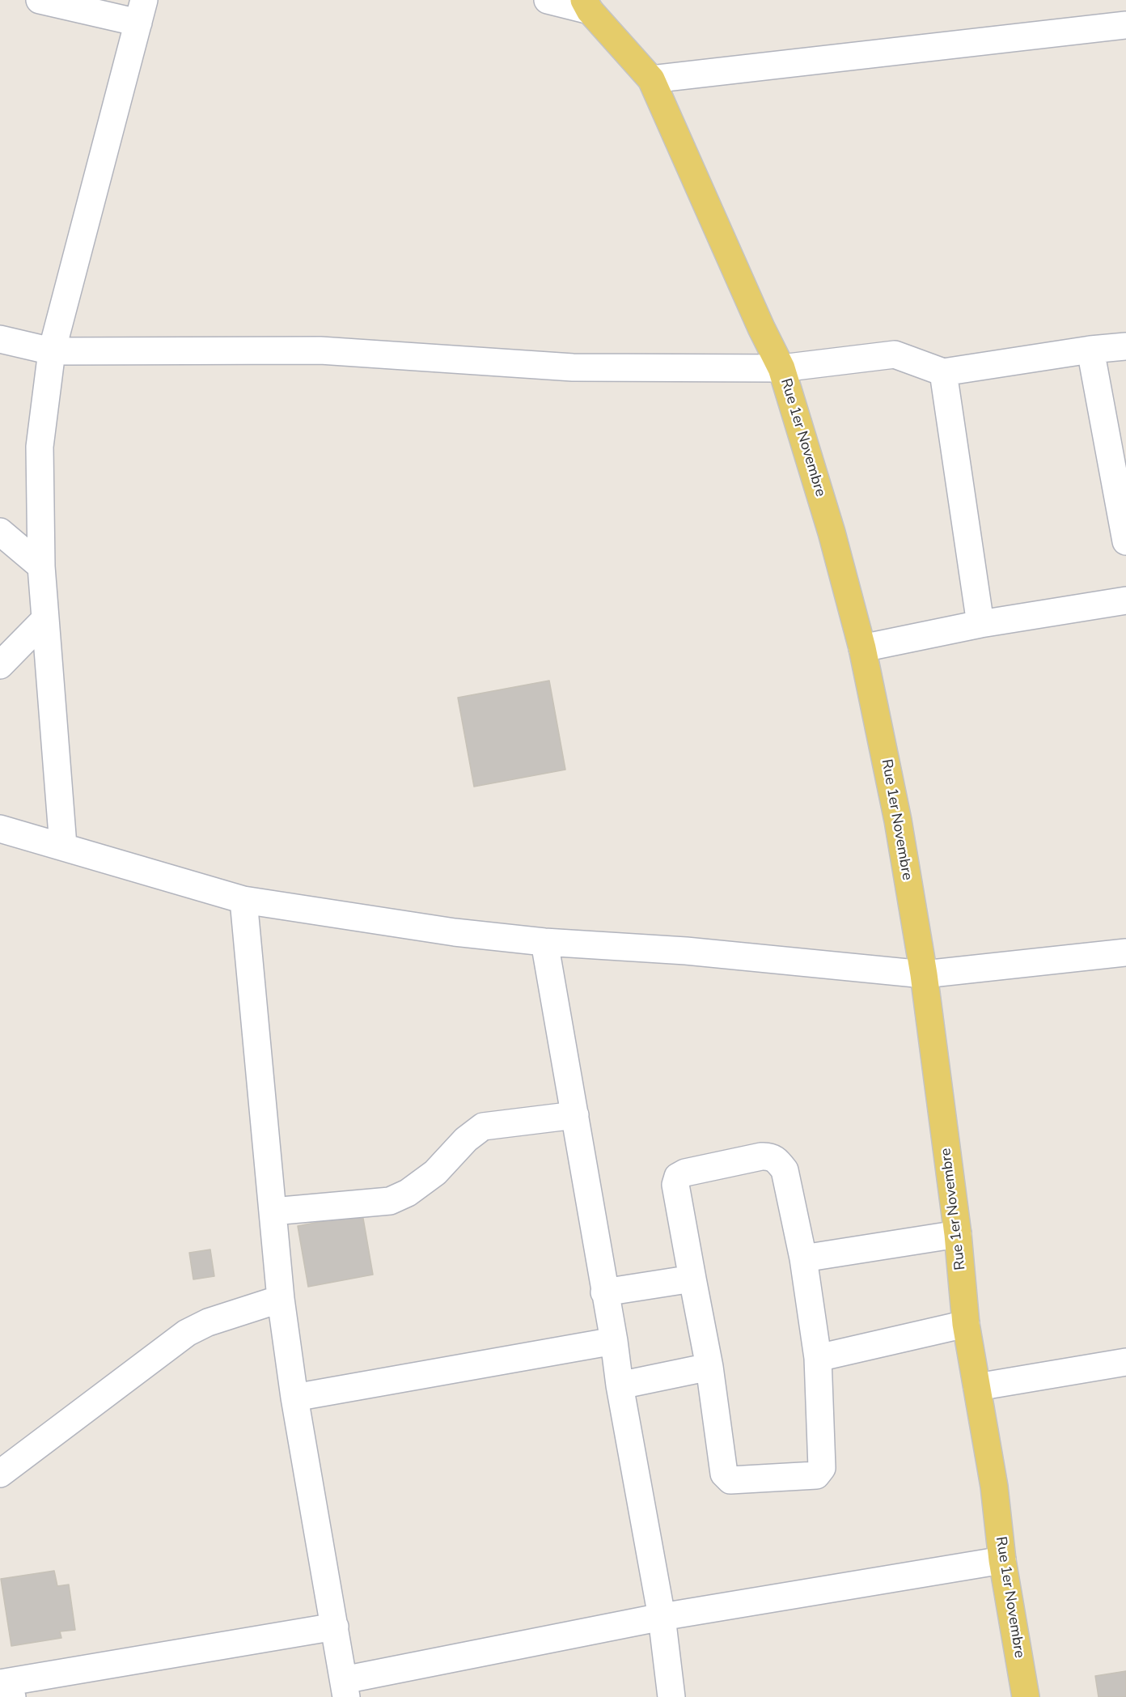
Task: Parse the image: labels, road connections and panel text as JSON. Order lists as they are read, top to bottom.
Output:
{
  "streets": {
    "main road": ["Rue 1er Novembre"]
  }
}
